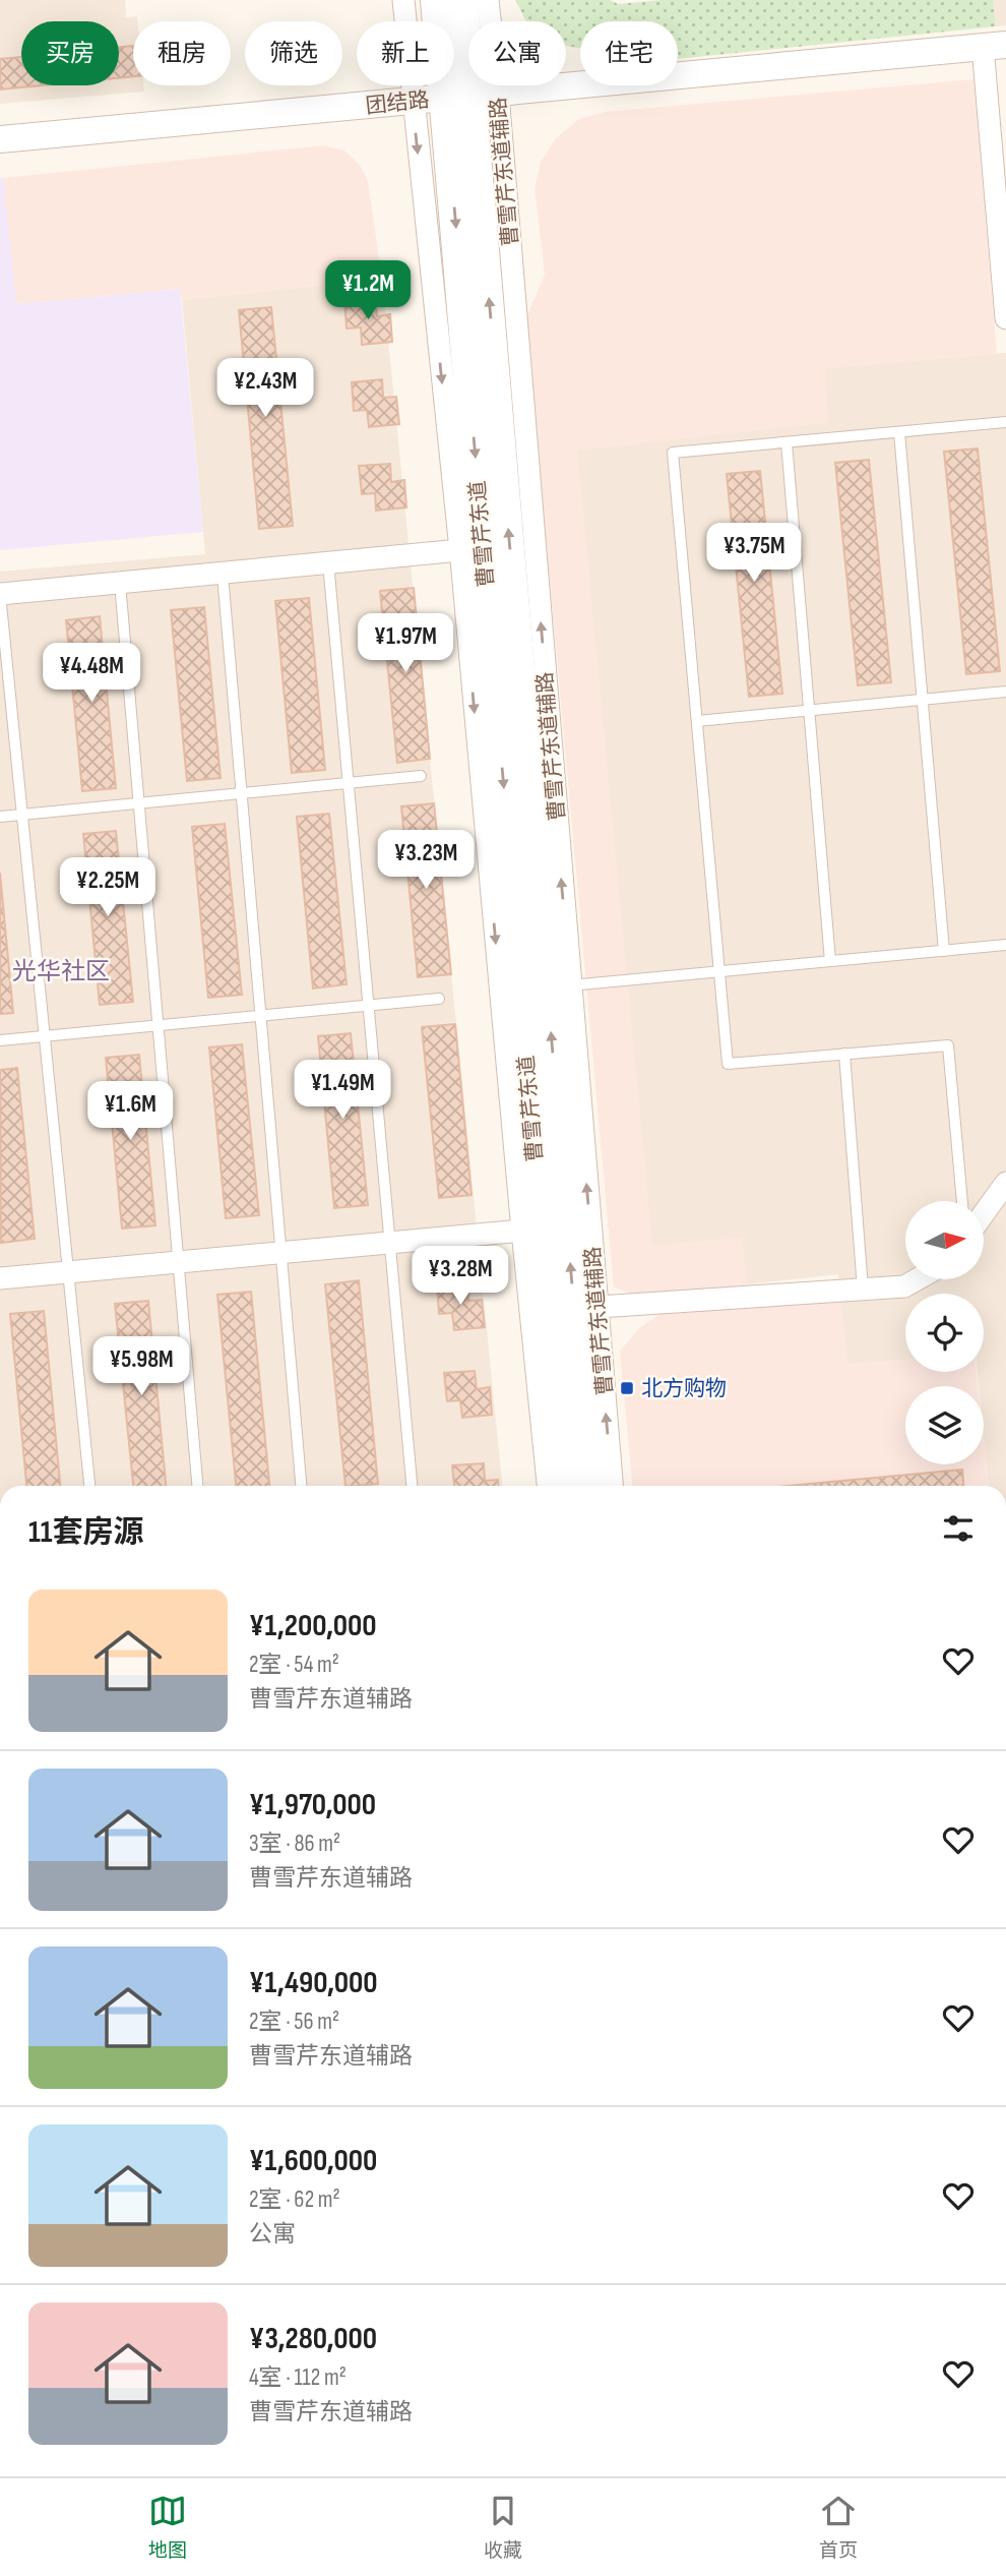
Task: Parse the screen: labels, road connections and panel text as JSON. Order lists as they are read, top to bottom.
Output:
{
  "streets": {
    "main road": ["曹雪芹东道"],
    "street": ["团结路", "曹雪芹东道辅路"]
  },
  "crossings": [
    ["团结路", "曹雪芹东道辅路"],
    ["团结路", "曹雪芹东道"],
    ["曹雪芹东道辅路", "曹雪芹东道"]
  ],
  "districts": ["光华社区"],
  "places": {
    "transit": ["北方购物"]
  },
  "north": "right",
  "page": {
    "chip": [
      "买房",
      "租房",
      "筛选",
      "新上",
      "公寓",
      "住宅"
    ],
    "price": [
      "¥1.2M",
      "¥2.43M",
      "¥3.75M",
      "¥1.97M",
      "¥4.48M",
      "¥3.23M",
      "¥2.25M",
      "¥1.49M",
      "¥1.6M",
      "¥3.28M",
      "¥5.98M"
    ],
    "heading": "11套房源",
    "list": [
      {
        "name": "¥1,200,000",
        "note": "2室 · 54 m² · 曹雪芹东道辅路"
      },
      {
        "name": "¥1,970,000",
        "note": "3室 · 86 m² · 曹雪芹东道辅路"
      },
      {
        "name": "¥1,490,000",
        "note": "2室 · 56 m² · 曹雪芹东道辅路"
      },
      {
        "name": "¥1,600,000",
        "note": "2室 · 62 m² · 公寓"
      },
      {
        "name": "¥3,280,000",
        "note": "4室 · 112 m² · 曹雪芹东道辅路"
      }
    ],
    "tabs": ["地图", "收藏", "首页"]
  }
}
